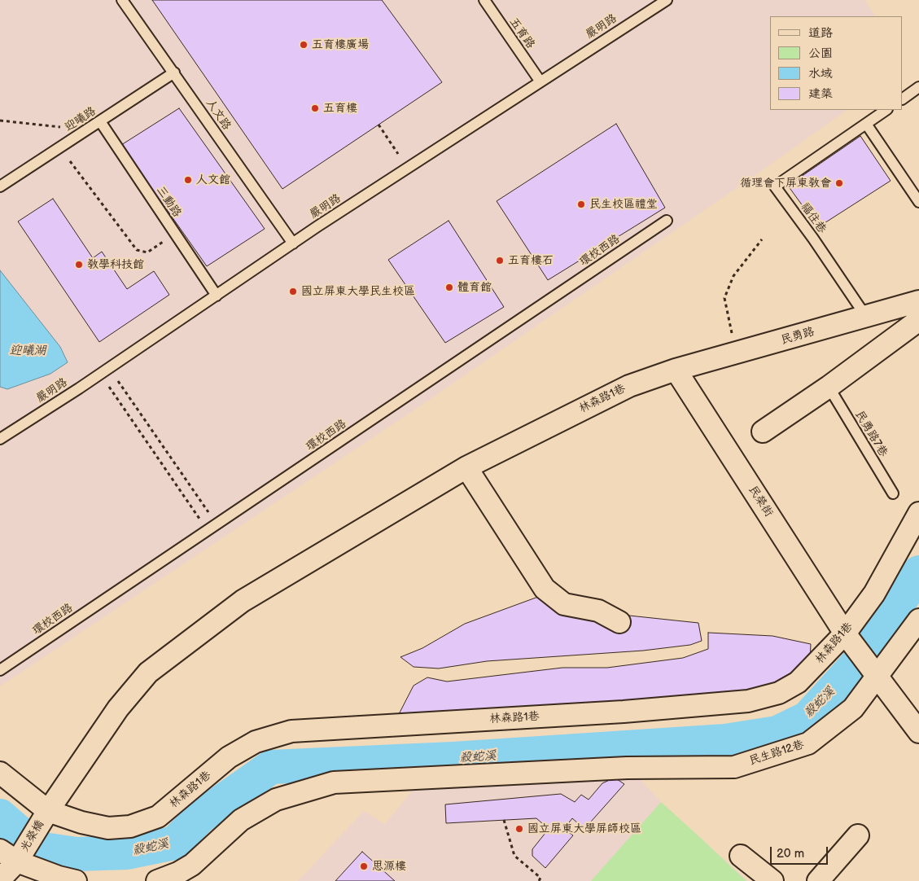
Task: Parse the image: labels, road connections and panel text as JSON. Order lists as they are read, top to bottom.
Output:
{
  "streets": {
    "street": [
      "民勇路",
      "林森路1巷",
      "民榮街",
      "民生路12巷",
      "光榮橋"
    ],
    "lane": [
      "嚴明路",
      "五育路",
      "人文路",
      "迎曦路",
      "三動路",
      "福住巷",
      "環校西路",
      "民勇路7巷"
    ]
  },
  "crossings": [
    ["嚴明路", "五育路"],
    ["嚴明路", "人文路"],
    ["嚴明路", "三動路"],
    ["人文路", "迎曦路"],
    ["迎曦路", "三動路"],
    ["福住巷", "民勇路"],
    ["民勇路", "林森路1巷"],
    ["民勇路", "民榮街"],
    ["林森路1巷", "民榮街"],
    ["林森路1巷", "光榮橋"],
    ["民榮街", "民生路12巷"]
  ],
  "water": ["迎曦湖", "殺蛇溪"],
  "places": [
    "五育樓廣場",
    "五育樓",
    "人文館",
    "循理會下屏東教會",
    "民生校區禮堂",
    "五育樓石",
    "教學科技館",
    "體育館",
    "國立屏東大學民生校區",
    "國立屏東大學屏師校區",
    "思源樓"
  ],
  "legend": [
    "道路",
    "公園",
    "水域",
    "建築"
  ],
  "scale_bar": "20 m"
}
